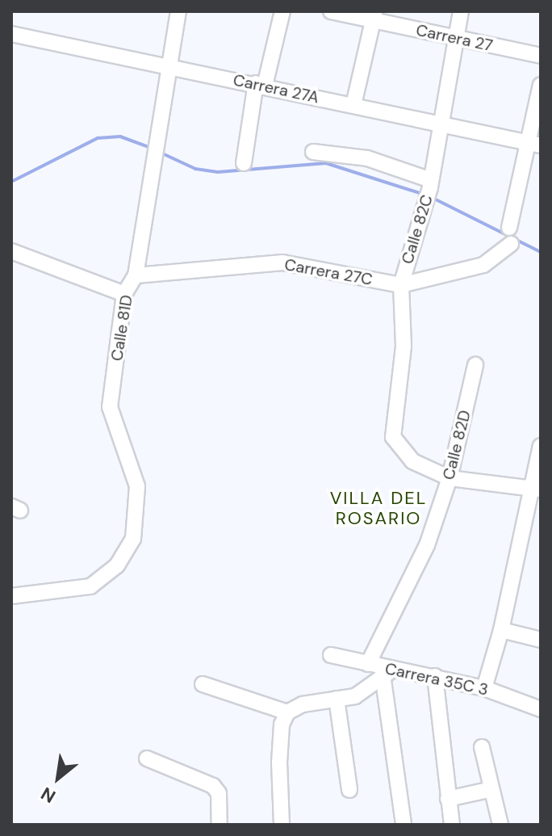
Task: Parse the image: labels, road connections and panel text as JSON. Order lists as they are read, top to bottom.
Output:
{
  "streets": {
    "street": [
      "Carrera 27",
      "Carrera 27A",
      "Calle 82C",
      "Carrera 27C",
      "Calle 81D",
      "Calle 82D",
      "Carrera 35C 3"
    ]
  },
  "crossings": [
    ["Carrera 27", "Calle 82C"],
    ["Carrera 27A", "Calle 82C"],
    ["Carrera 27A", "Calle 81D"],
    ["Calle 82C", "Carrera 27C"],
    ["Calle 82C", "Calle 82D"],
    ["Carrera 27C", "Calle 81D"],
    ["Calle 82D", "Carrera 35C 3"]
  ],
  "districts": ["VILLA DEL ROSARIO"],
  "north": "bottom left"
}
